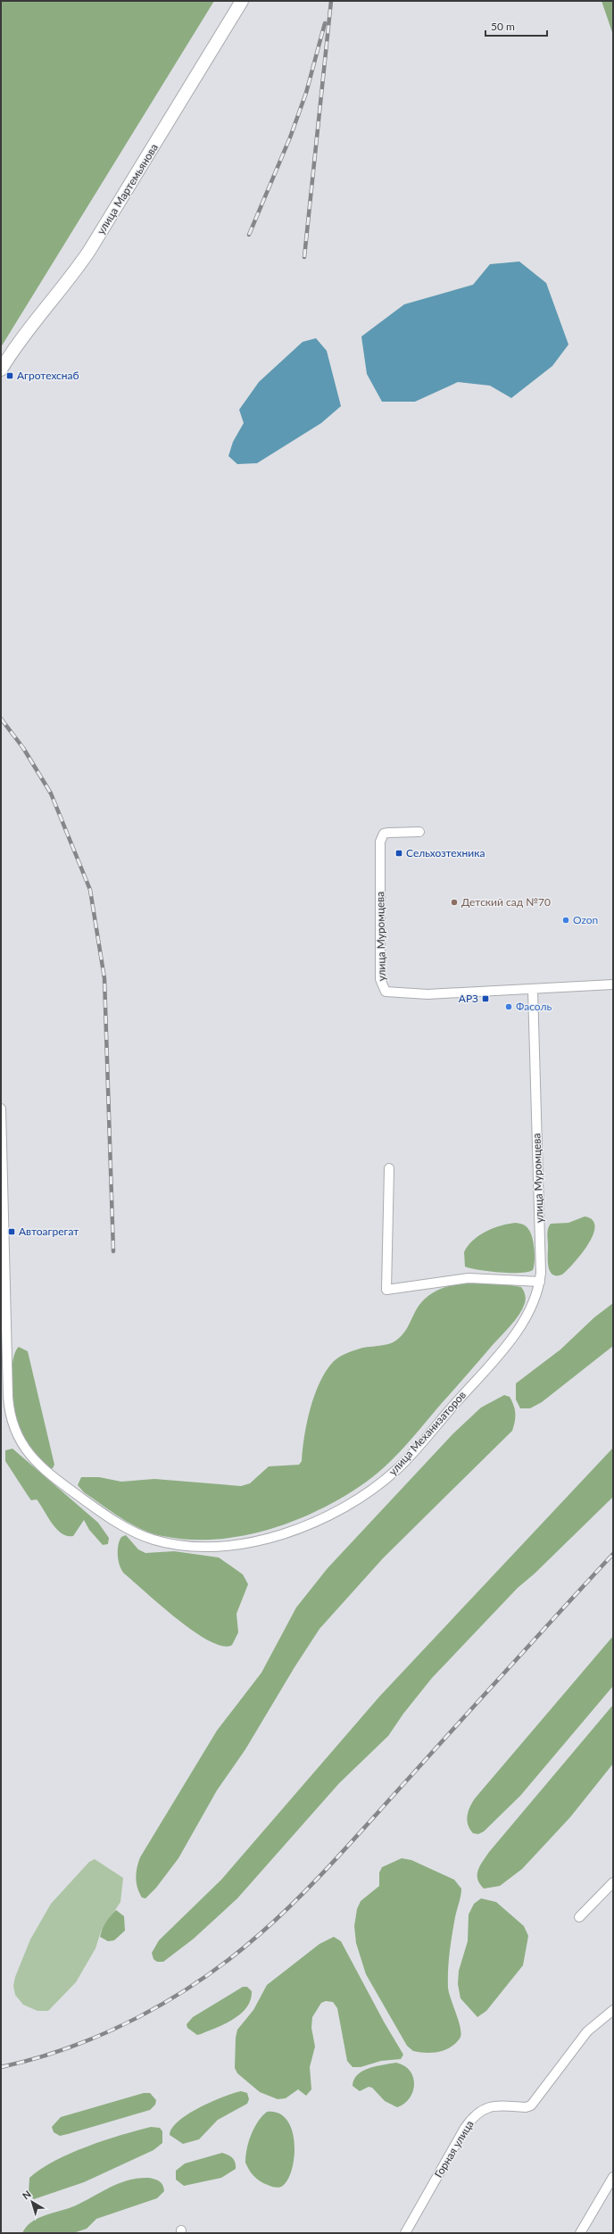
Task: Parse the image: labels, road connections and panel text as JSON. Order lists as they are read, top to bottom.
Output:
{
  "streets": {
    "street": [
      "улица Мартемьянова",
      "улица Муромцева",
      "улица Механизаторов",
      "Горная улица"
    ]
  },
  "crossings": [
    ["улица Муромцева", "улица Механизаторов"]
  ],
  "places": {
    "transit": [
      "Агротехснаб",
      "Сельхозтехника",
      "АРЗ",
      "Автоагрегат"
    ],
    "other": ["Детский сад №70", "Ozon", "Фасоль"]
  },
  "scale_bar": "50 m",
  "north": "top left"
}
